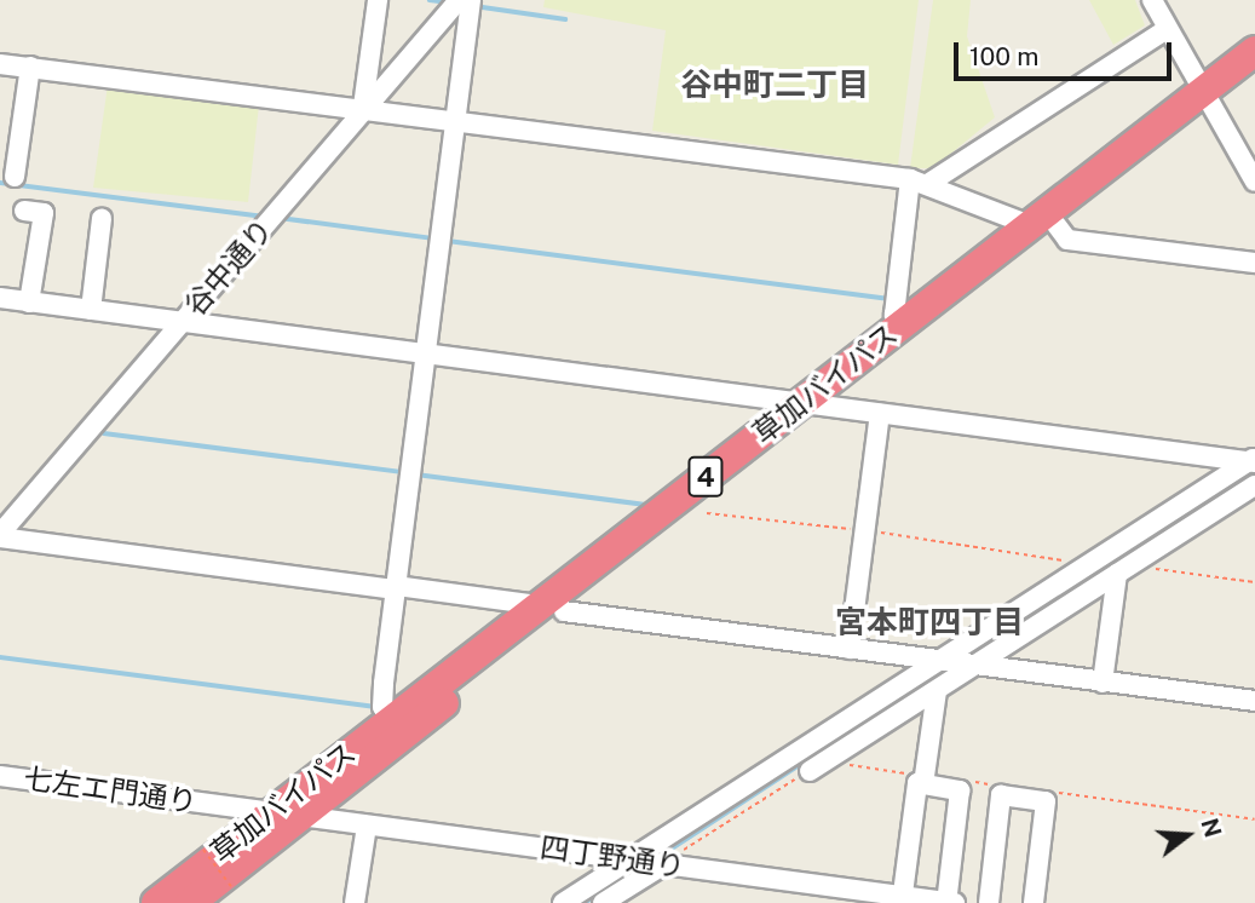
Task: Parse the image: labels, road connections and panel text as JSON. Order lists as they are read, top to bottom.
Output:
{
  "streets": {
    "highway": ["草加バイパス", "4"],
    "street": ["谷中通り", "七左エ門通り", "四丁野通り"]
  },
  "crossings": [
    ["草加バイパス", "七左エ門通り"],
    ["草加バイパス", "四丁野通り"],
    ["七左エ門通り", "四丁野通り"]
  ],
  "districts": ["谷中町二丁目", "宮本町四丁目"],
  "scale_bar": "100 m",
  "north": "right"
}
